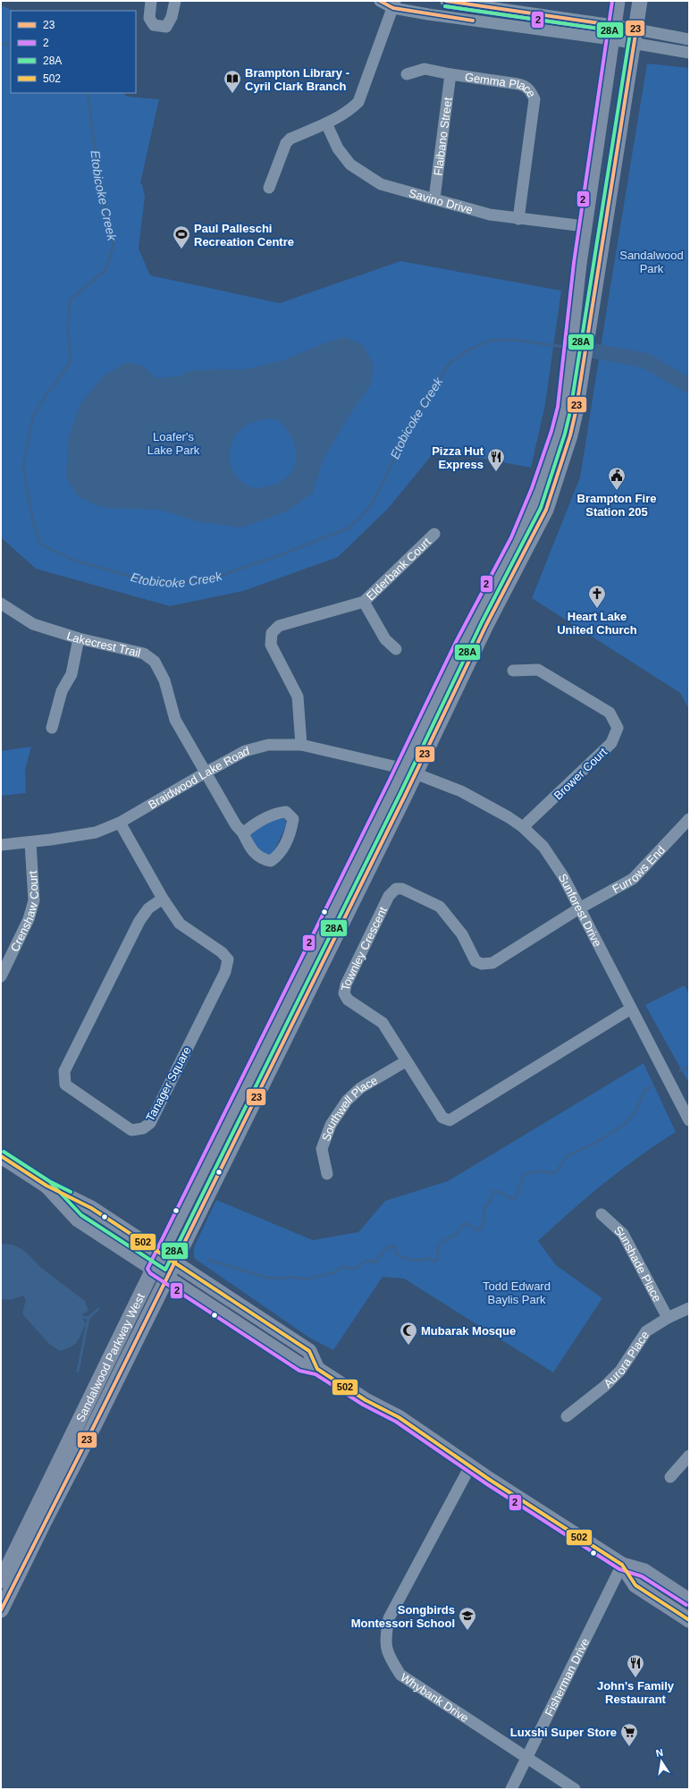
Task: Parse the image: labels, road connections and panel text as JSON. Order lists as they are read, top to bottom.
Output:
{
  "streets": {
    "main road": ["Sandalwood Parkway West"],
    "street": [
      "Gemma Place",
      "Flaibano Street",
      "Savino Drive",
      "Elderbank Court",
      "Lakecrest Trail",
      "Brower Court",
      "Braidwood Lake Road",
      "Furrows End",
      "Crenshaw Court",
      "Sunforest Drive",
      "Townley Crescent",
      "Tanager Square",
      "Southwell Place",
      "Sunshade Place",
      "Aurora Place",
      "Fisherman Drive",
      "Whybank Drive"
    ]
  },
  "crossings": [
    ["Gemma Place", "Flaibano Street"],
    ["Gemma Place", "Savino Drive"],
    ["Flaibano Street", "Savino Drive"],
    ["Elderbank Court", "Braidwood Lake Road"],
    ["Lakecrest Trail", "Braidwood Lake Road"],
    ["Brower Court", "Sunforest Drive"],
    ["Braidwood Lake Road", "Crenshaw Court"],
    ["Braidwood Lake Road", "Sunforest Drive"],
    ["Braidwood Lake Road", "Tanager Square"],
    ["Braidwood Lake Road", "Sandalwood Parkway West"],
    ["Furrows End", "Sunforest Drive"],
    ["Furrows End", "Townley Crescent"],
    ["Sunforest Drive", "Townley Crescent"],
    ["Sunforest Drive", "Sandalwood Parkway West"],
    ["Townley Crescent", "Southwell Place"],
    ["Sunshade Place", "Aurora Place"],
    ["Fisherman Drive", "Whybank Drive"]
  ],
  "water": ["Etobicoke Creek"],
  "parks": ["Sandalwood Park", "Loafer's Lake Park", "Todd Edward Baylis Park"],
  "places": {
    "library": ["Brampton Library - Cyril Clark Branch"],
    "sports": ["Paul Palleschi Recreation Centre"],
    "restaurant": ["Pizza Hut Express", "John's Family Restaurant"],
    "public building": ["Brampton Fire Station 205"],
    "church": ["Heart Lake United Church"],
    "mosque": ["Mubarak Mosque"],
    "school or university": ["Songbirds Montessori School"],
    "supermarket": ["Luxshi Super Store"]
  },
  "lines": [
    "transit line 23",
    "transit line 2",
    "transit line 28A",
    "transit line 502"
  ],
  "legend": [
    "23",
    "2",
    "28A",
    "502"
  ],
  "north": "top"
}
